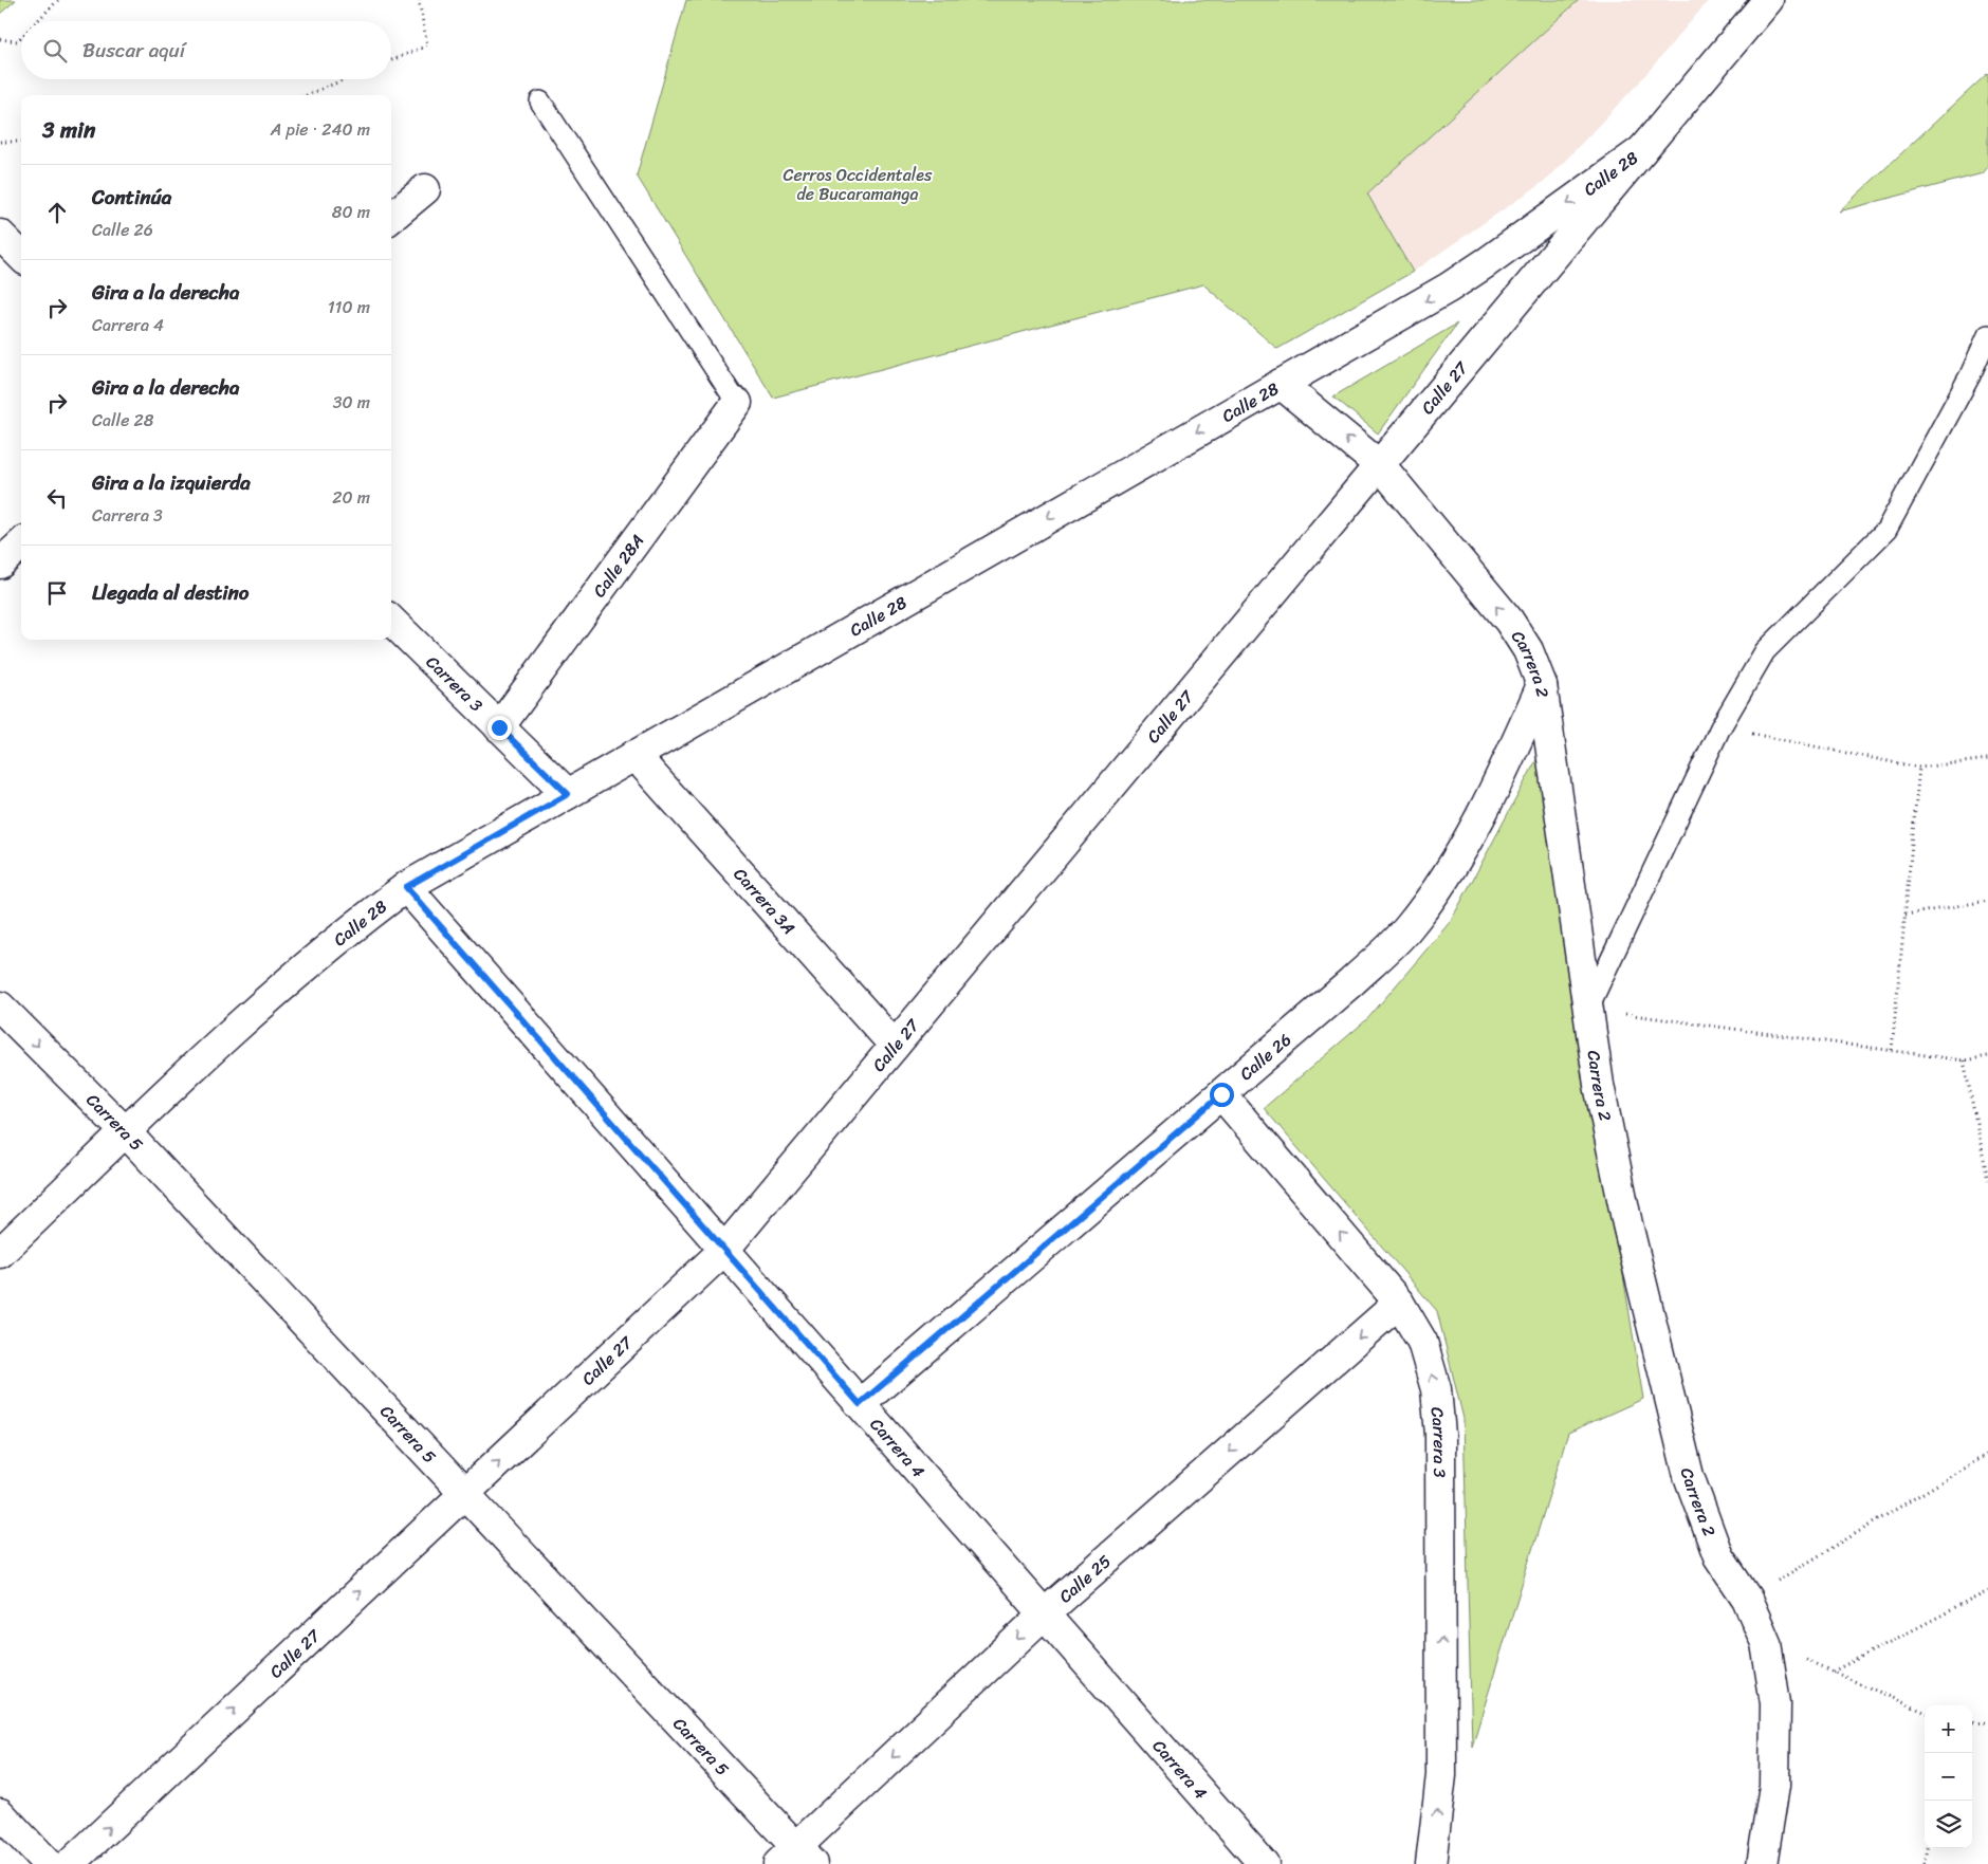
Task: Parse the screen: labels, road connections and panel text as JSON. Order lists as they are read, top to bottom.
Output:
{
  "streets": {
    "street": [
      "Calle 28",
      "Calle 27",
      "Calle 28A",
      "Carrera 2",
      "Carrera 3",
      "Carrera 3A",
      "Calle 26",
      "Carrera 5",
      "Carrera 4",
      "Calle 25"
    ]
  },
  "crossings": [
    ["Calle 28", "Calle 27"],
    ["Calle 28", "Carrera 2"],
    ["Calle 28", "Carrera 3"],
    ["Calle 28", "Carrera 3A"],
    ["Calle 28", "Carrera 5"],
    ["Calle 28", "Carrera 4"],
    ["Calle 27", "Carrera 2"],
    ["Calle 27", "Carrera 3A"],
    ["Calle 27", "Carrera 5"],
    ["Calle 27", "Carrera 4"],
    ["Calle 28A", "Carrera 3"],
    ["Carrera 2", "Calle 26"],
    ["Carrera 3", "Calle 26"],
    ["Carrera 3", "Calle 25"],
    ["Calle 26", "Carrera 4"],
    ["Carrera 5", "Calle 25"],
    ["Carrera 4", "Calle 25"]
  ],
  "one_way": [
    "Calle 28",
    "Calle 27",
    "Carrera 3",
    "Calle 25"
  ],
  "parks": ["Cerros Occidentales de Bucaramanga"],
  "page": {
    "search": "Buscar aquí",
    "heading": ["3 min", "A pie · 240 m"],
    "list": [
      ["Continúa", "Calle 26", "80 m"],
      ["Gira a la derecha", "Carrera 4", "110 m"],
      ["Gira a la derecha", "Calle 28", "30 m"],
      ["Gira a la izquierda", "Carrera 3", "20 m"],
      "Llegada al destino"
    ],
    "map_buttons": ["+", "−"]
  }
}
